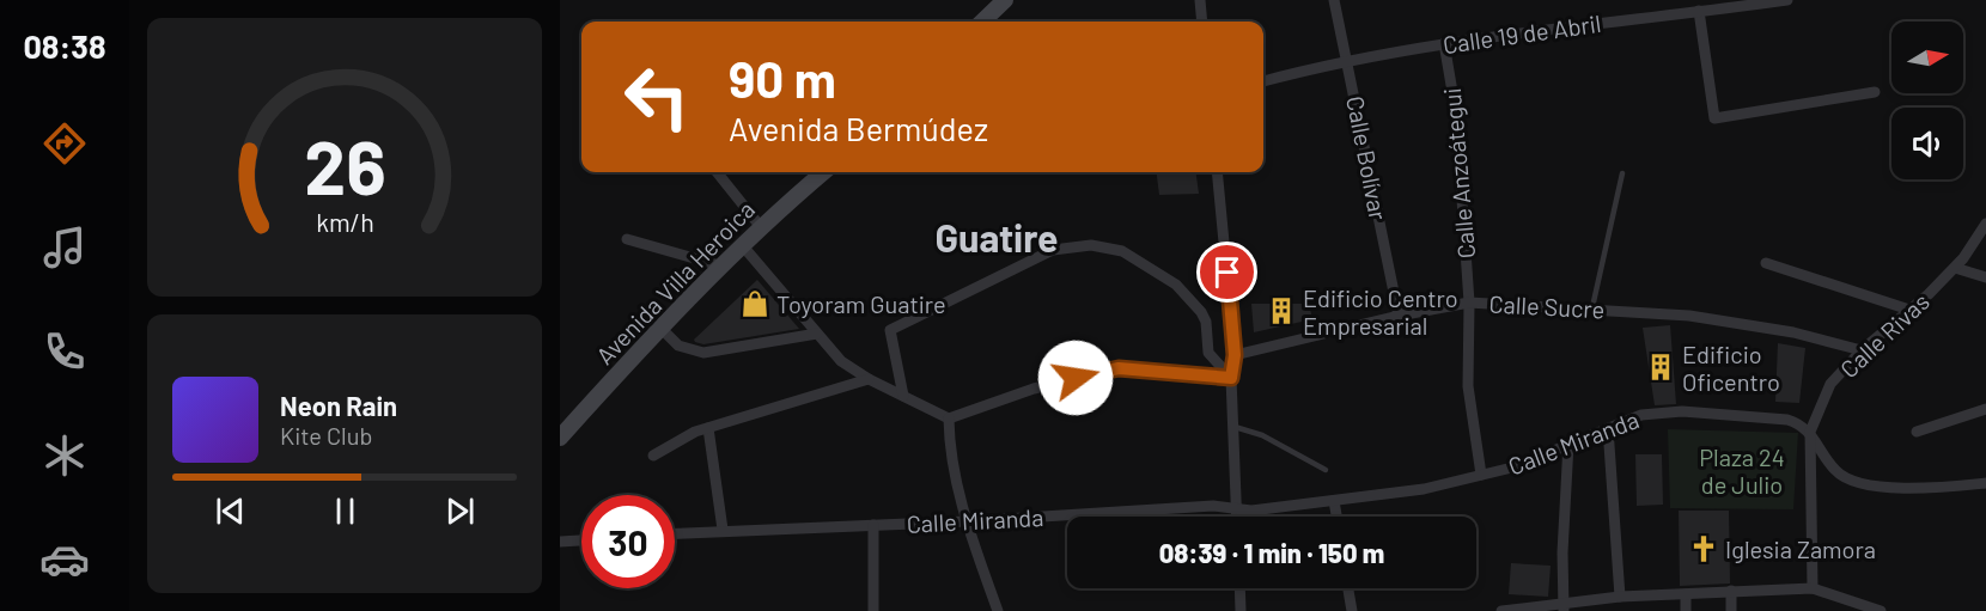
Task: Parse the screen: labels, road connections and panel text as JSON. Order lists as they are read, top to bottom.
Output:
{
  "streets": {
    "main road": ["Avenida Villa Heroica"],
    "street": [
      "Calle 19 de Abril",
      "Calle Bolívar",
      "Calle Anzoátegui",
      "Calle Sucre",
      "Calle Rivas",
      "Calle Miranda"
    ]
  },
  "crossings": [
    ["Calle 19 de Abril", "Calle Bolívar"],
    ["Calle 19 de Abril", "Calle Anzoátegui"],
    ["Calle Bolívar", "Calle Sucre"],
    ["Calle Anzoátegui", "Calle Sucre"],
    ["Calle Anzoátegui", "Calle Miranda"],
    ["Calle Sucre", "Calle Rivas"],
    ["Calle Rivas", "Calle Miranda"]
  ],
  "districts": ["Guatire"],
  "parks": ["Plaza 24 de Julio"],
  "places": {
    "shop": ["Toyoram Guatire"],
    "building": ["Edificio Centro Empresarial", "Edificio Oficentro"],
    "church": ["Iglesia Zamora"]
  },
  "north": "right",
  "page": {
    "tabs": "08:38",
    "turn": ["90 m", "Avenida Bermúdez"],
    "song": ["Neon Rain", "Kite Club"],
    "limit": "30",
    "trip": "08:39 · 1 min · 150 m",
    "gauge": ["26", "km/h"]
  }
}
